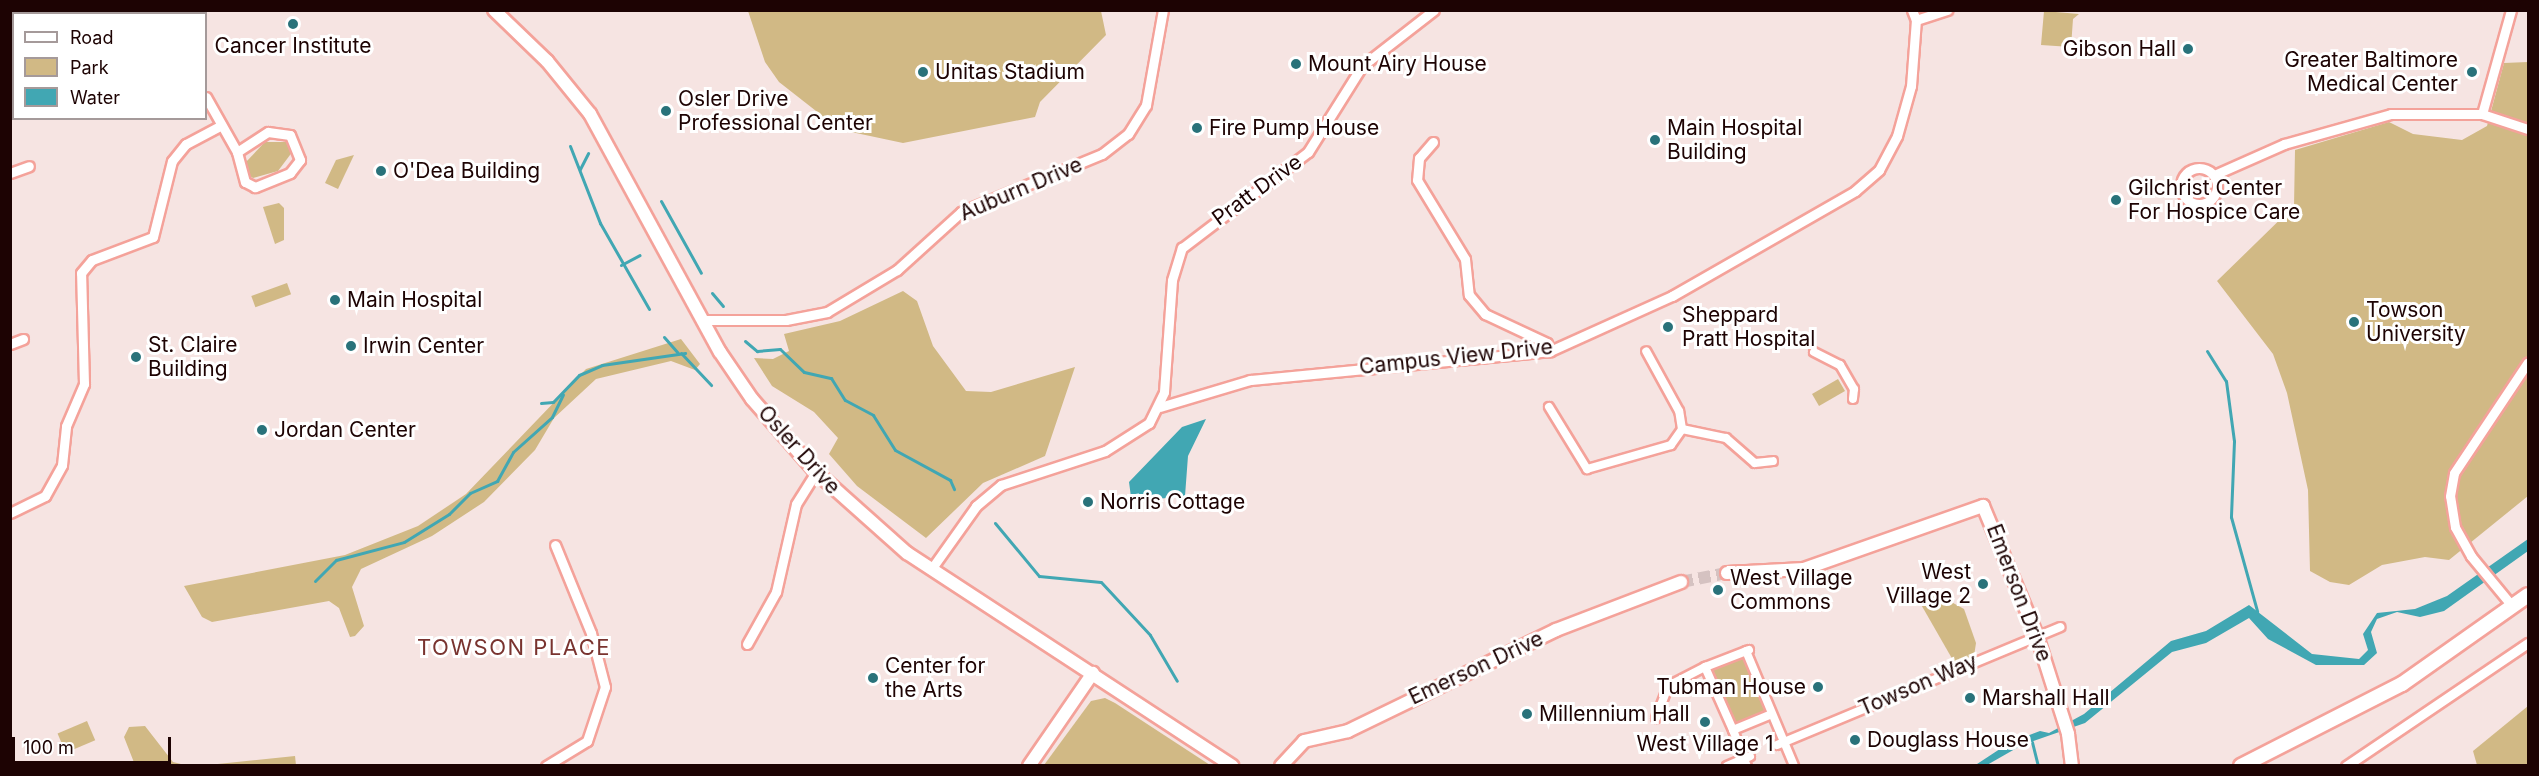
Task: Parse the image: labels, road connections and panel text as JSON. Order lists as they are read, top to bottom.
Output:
{
  "streets": {
    "street": [
      "Auburn Drive",
      "Pratt Drive",
      "Campus View Drive",
      "Osler Drive",
      "Emerson Drive",
      "Towson Way"
    ]
  },
  "crossings": [
    ["Auburn Drive", "Osler Drive"],
    ["Pratt Drive", "Campus View Drive"],
    ["Emerson Drive", "Towson Way"]
  ],
  "districts": ["TOWSON PLACE"],
  "places": [
    "Cancer Institute",
    "Gibson Hall",
    "Mount Airy House",
    "Unitas Stadium",
    "Greater Baltimore Medical Center",
    "Osler Drive Professional Center",
    "Fire Pump House",
    "Main Hospital Building",
    "O'Dea Building",
    "Gilchrist Center For Hospice Care",
    "Main Hospital",
    "Towson University",
    "Sheppard Pratt Hospital",
    "Irwin Center",
    "St. Claire Building",
    "Jordan Center",
    "Norris Cottage",
    "West Village 2",
    "West Village Commons",
    "Center for the Arts",
    "Tubman House",
    "Marshall Hall",
    "Millennium Hall",
    "West Village 1",
    "Douglass House"
  ],
  "legend": ["Road", "Park", "Water"],
  "scale_bar": "100 m"
}
